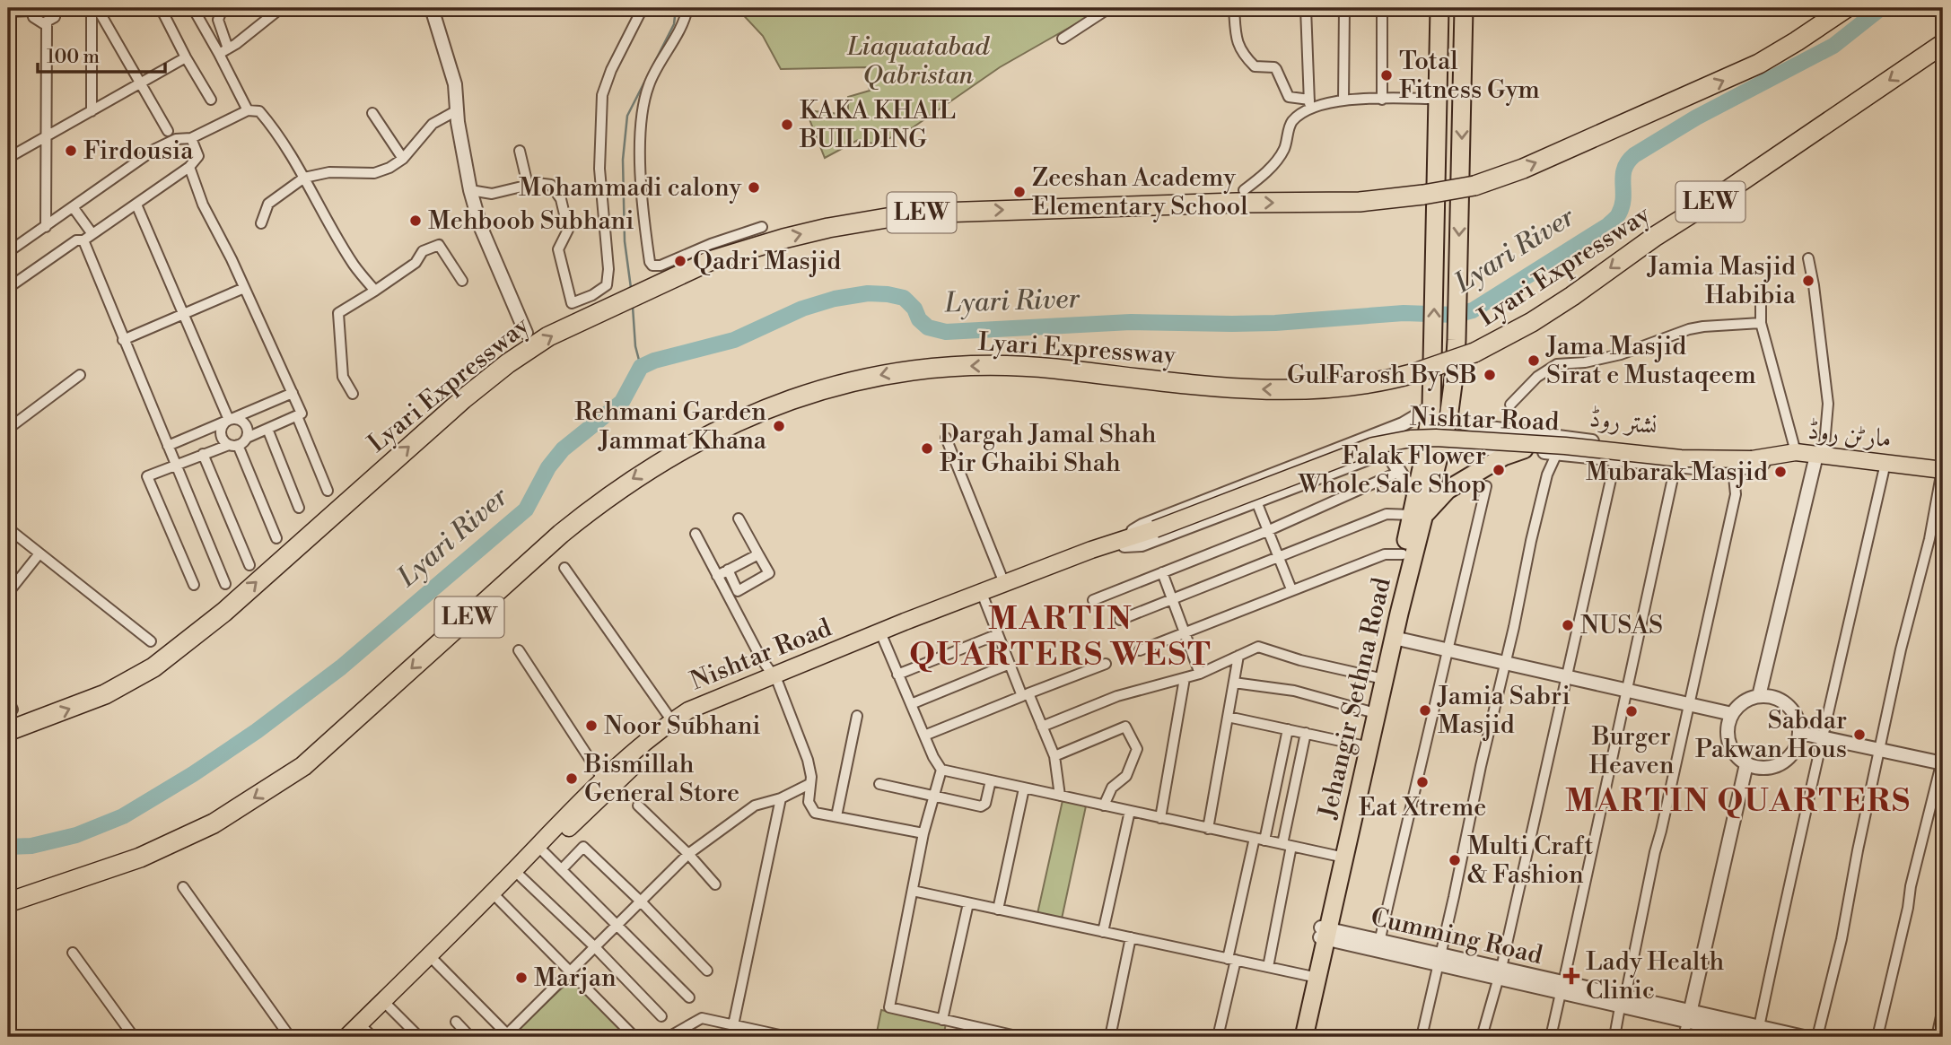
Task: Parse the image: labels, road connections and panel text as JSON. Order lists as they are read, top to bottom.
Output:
{
  "streets": {
    "highway": ["LEW", "Lyari Expressway", "Jehangir Sethna Road"],
    "main road": ["Nishtar Road", "مارٹن روڈ"],
    "street": ["نشتر روڈ", "Cumming Road"]
  },
  "crossings": [
    ["Nishtar Road", "نشتر روڈ"],
    ["Nishtar Road", "مارٹن روڈ"],
    ["نشتر روڈ", "مارٹن روڈ"],
    ["نشتر روڈ", "Jehangir Sethna Road"],
    ["Jehangir Sethna Road", "Cumming Road"]
  ],
  "districts": ["MARTIN QUARTERS WEST", "MARTIN QUARTERS"],
  "water": ["Lyari River"],
  "parks": ["Liaquatabad Qabristan"],
  "places": {
    "other": [
      "Total Fitness Gym",
      "KAKA KHAIL BUILDING",
      "Firdousia",
      "Mohammadi calony",
      "Zeeshan Academy Elementary School",
      "Mehboob Subhani",
      "Qadri Masjid",
      "Jamia Masjid Habibia",
      "Jama Masjid Sirat e Mustaqeem",
      "GulFarosh By SB",
      "Rehmani Garden Jammat Khana",
      "Dargah Jamal Shah Pir Ghaibi Shah",
      "Falak Flower Whole Sale Shop",
      "Mubarak Masjid",
      "NUSAS",
      "Jamia Sabri Masjid",
      "Burger Heaven",
      "Noor Subhani",
      "Sabdar Pakwan Hous",
      "Bismillah General Store",
      "Eat Xtreme",
      "Multi Craft & Fashion",
      "Marjan"
    ],
    "health": ["Lady Health Clinic"]
  },
  "scale_bar": "100 m"
}
